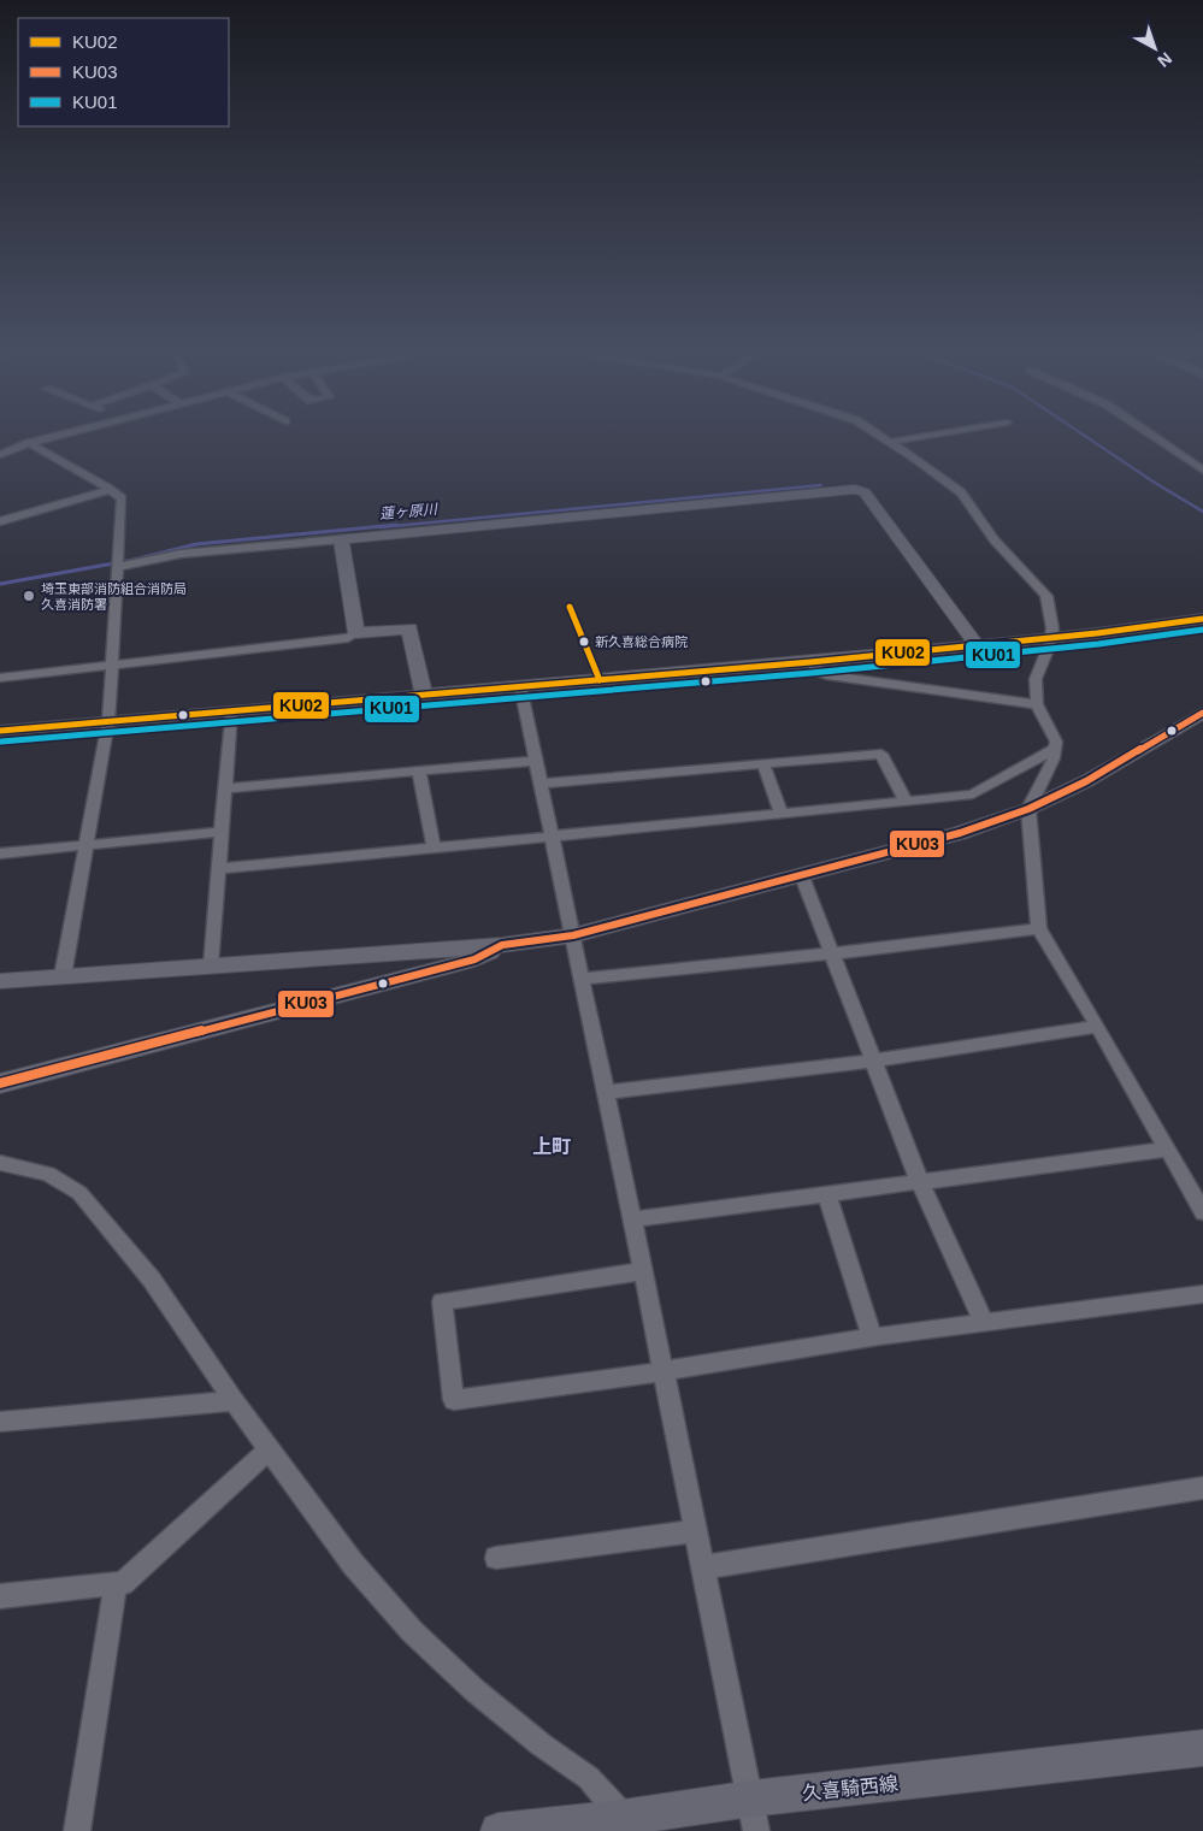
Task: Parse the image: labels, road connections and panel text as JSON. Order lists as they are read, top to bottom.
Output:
{
  "streets": {
    "street": ["久喜騎西線"]
  },
  "districts": ["上町"],
  "water": ["蓮ヶ原川"],
  "places": ["埼玉東部消防組合消防局 久喜消防署", "新久喜総合病院"],
  "lines": ["transit line KU02", "transit line KU01", "transit line KU03"],
  "legend": ["KU02", "KU03", "KU01"],
  "north": "bottom right"
}
